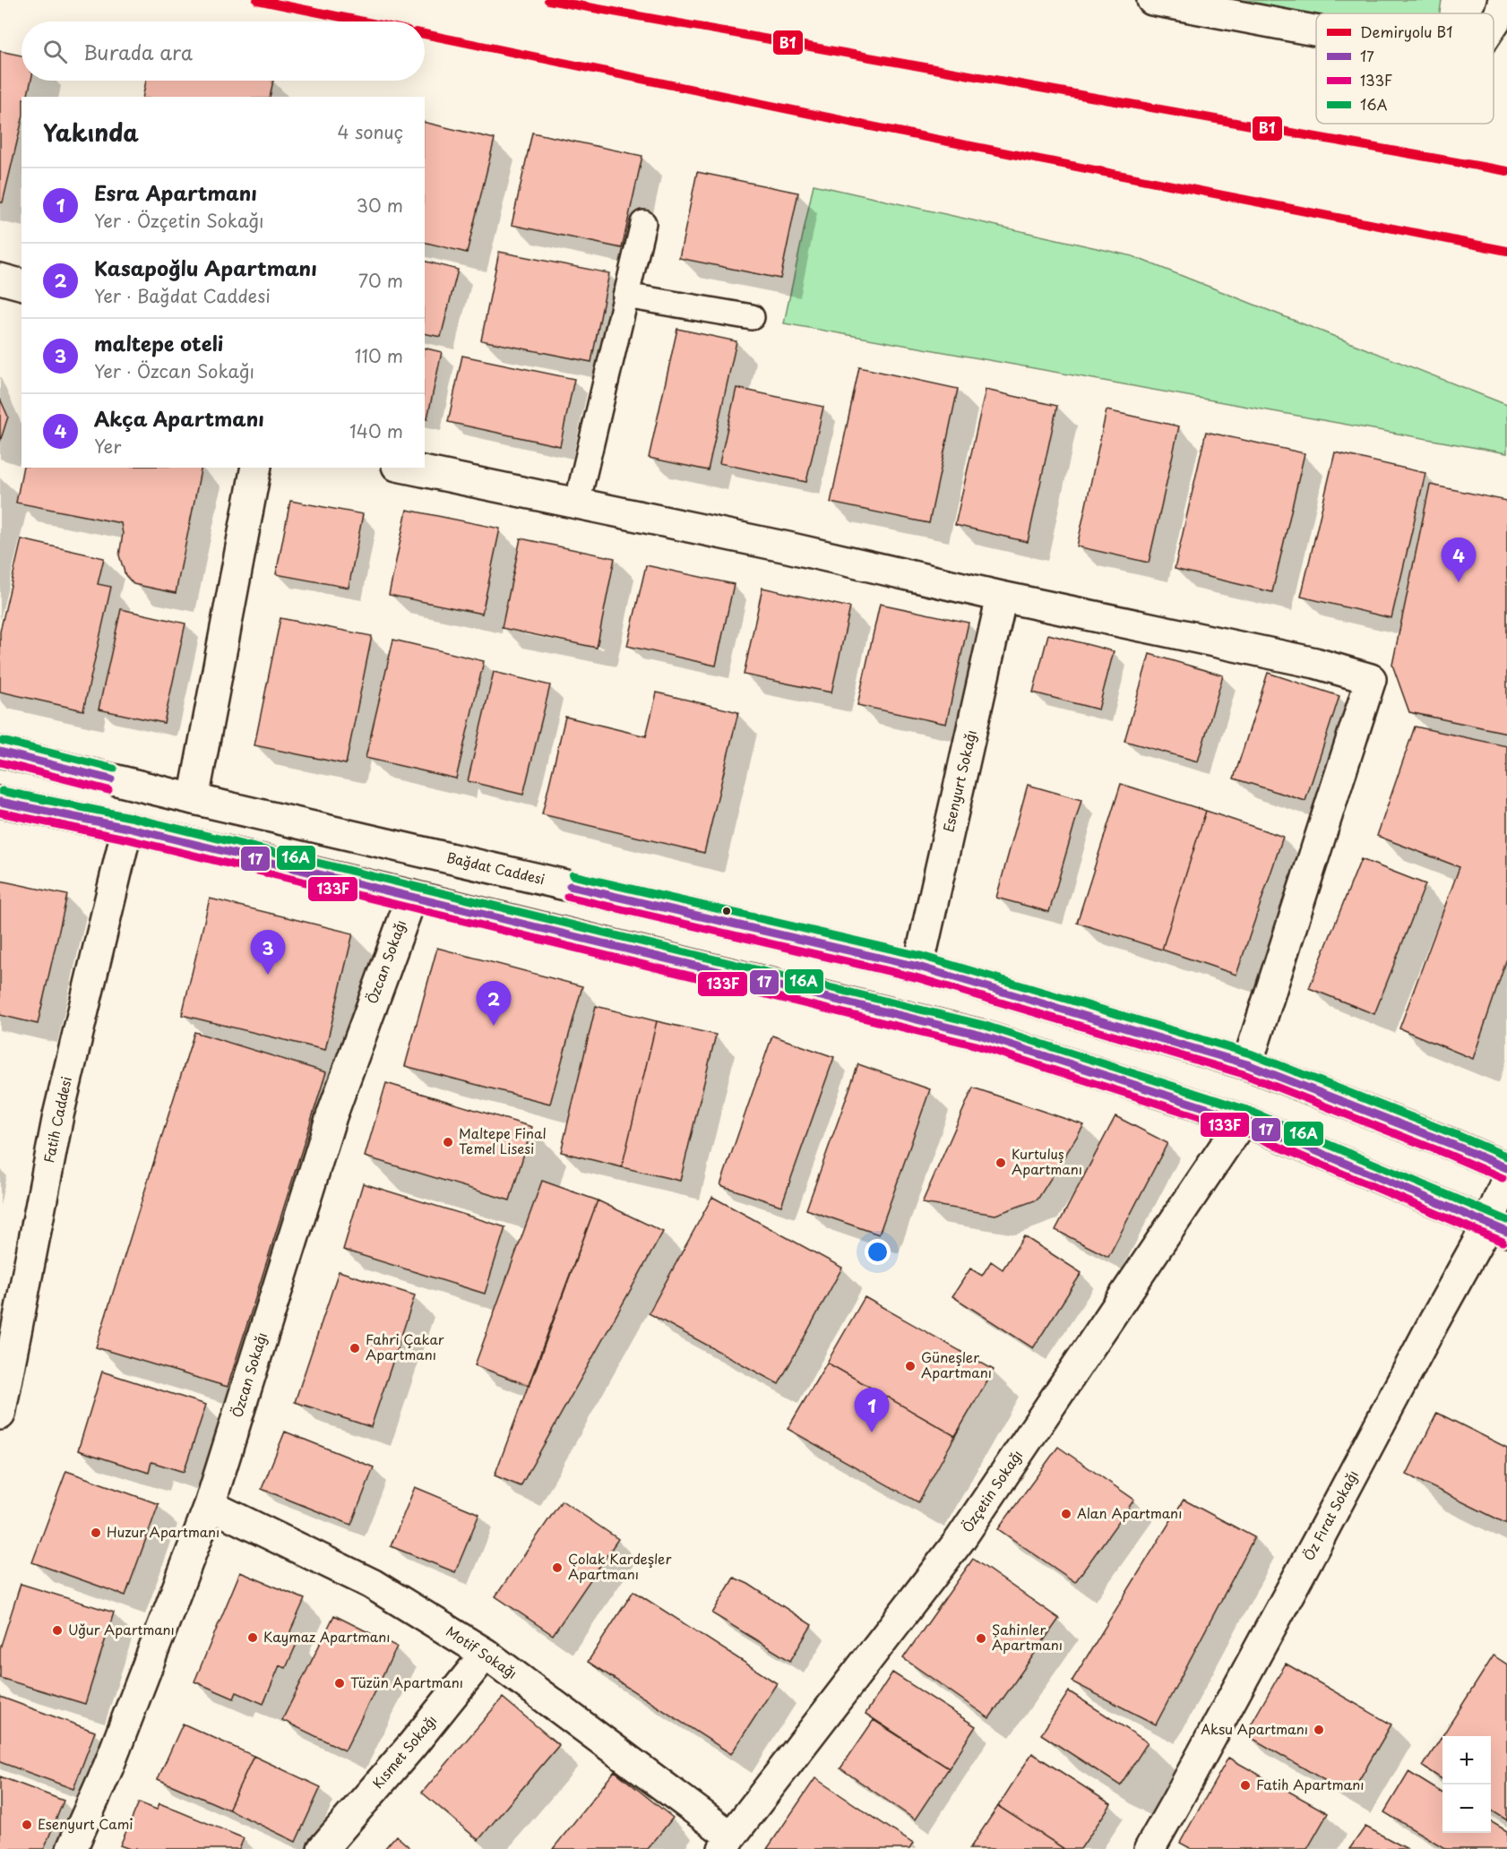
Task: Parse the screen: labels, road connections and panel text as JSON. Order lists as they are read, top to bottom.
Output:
{
  "streets": {
    "street": [
      "Esenyurt Sokağı",
      "Bağdat Caddesi",
      "Özcan Sokağı",
      "Fatih Caddesi",
      "Özçetin Sokağı",
      "Öz Fırat Sokağı",
      "Motif Sokağı",
      "Kısmet Sokağı"
    ]
  },
  "crossings": [
    ["Esenyurt Sokağı", "Bağdat Caddesi"],
    ["Özcan Sokağı", "Motif Sokağı"],
    ["Özçetin Sokağı", "Motif Sokağı"],
    ["Motif Sokağı", "Kısmet Sokağı"]
  ],
  "places": [
    "Maltepe Final Temel Lisesi",
    "Kurtuluş Apartmanı",
    "Fahri Çakar Apartmanı",
    "Güneşler Apartmanı",
    "Alan Apartmanı",
    "Huzur Apartmanı",
    "Çolak Kardeşler Apartmanı",
    "Uğur Apartmanı",
    "Kaymaz Apartmanı",
    "Şahinler Apartmanı",
    "Tüzün Apartmanı",
    "Aksu Apartmanı",
    "Fatih Apartmanı",
    "Esenyurt Cami"
  ],
  "lines": [
    "rail line B1",
    "transit line 16A",
    "transit line 17",
    "transit line 133F"
  ],
  "legend": [
    "Demiryolu B1",
    "17",
    "133F",
    "16A"
  ],
  "page": {
    "search": "Burada ara",
    "heading": ["Yakında", "4 sonuç"],
    "list": [
      {
        "mark": "1",
        "name": "Esra Apartmanı",
        "note": "Yer · Özçetin Sokağı",
        "value": "30 m"
      },
      {
        "mark": "2",
        "name": "Kasapoğlu Apartmanı",
        "note": "Yer · Bağdat Caddesi",
        "value": "70 m"
      },
      {
        "mark": "3",
        "name": "maltepe oteli",
        "note": "Yer · Özcan Sokağı",
        "value": "110 m"
      },
      {
        "mark": "4",
        "name": "Akça Apartmanı",
        "note": "Yer",
        "value": "140 m"
      }
    ],
    "pins": [
      "4",
      "3",
      "2",
      "1"
    ],
    "map_buttons": ["+", "−"]
  }
}
